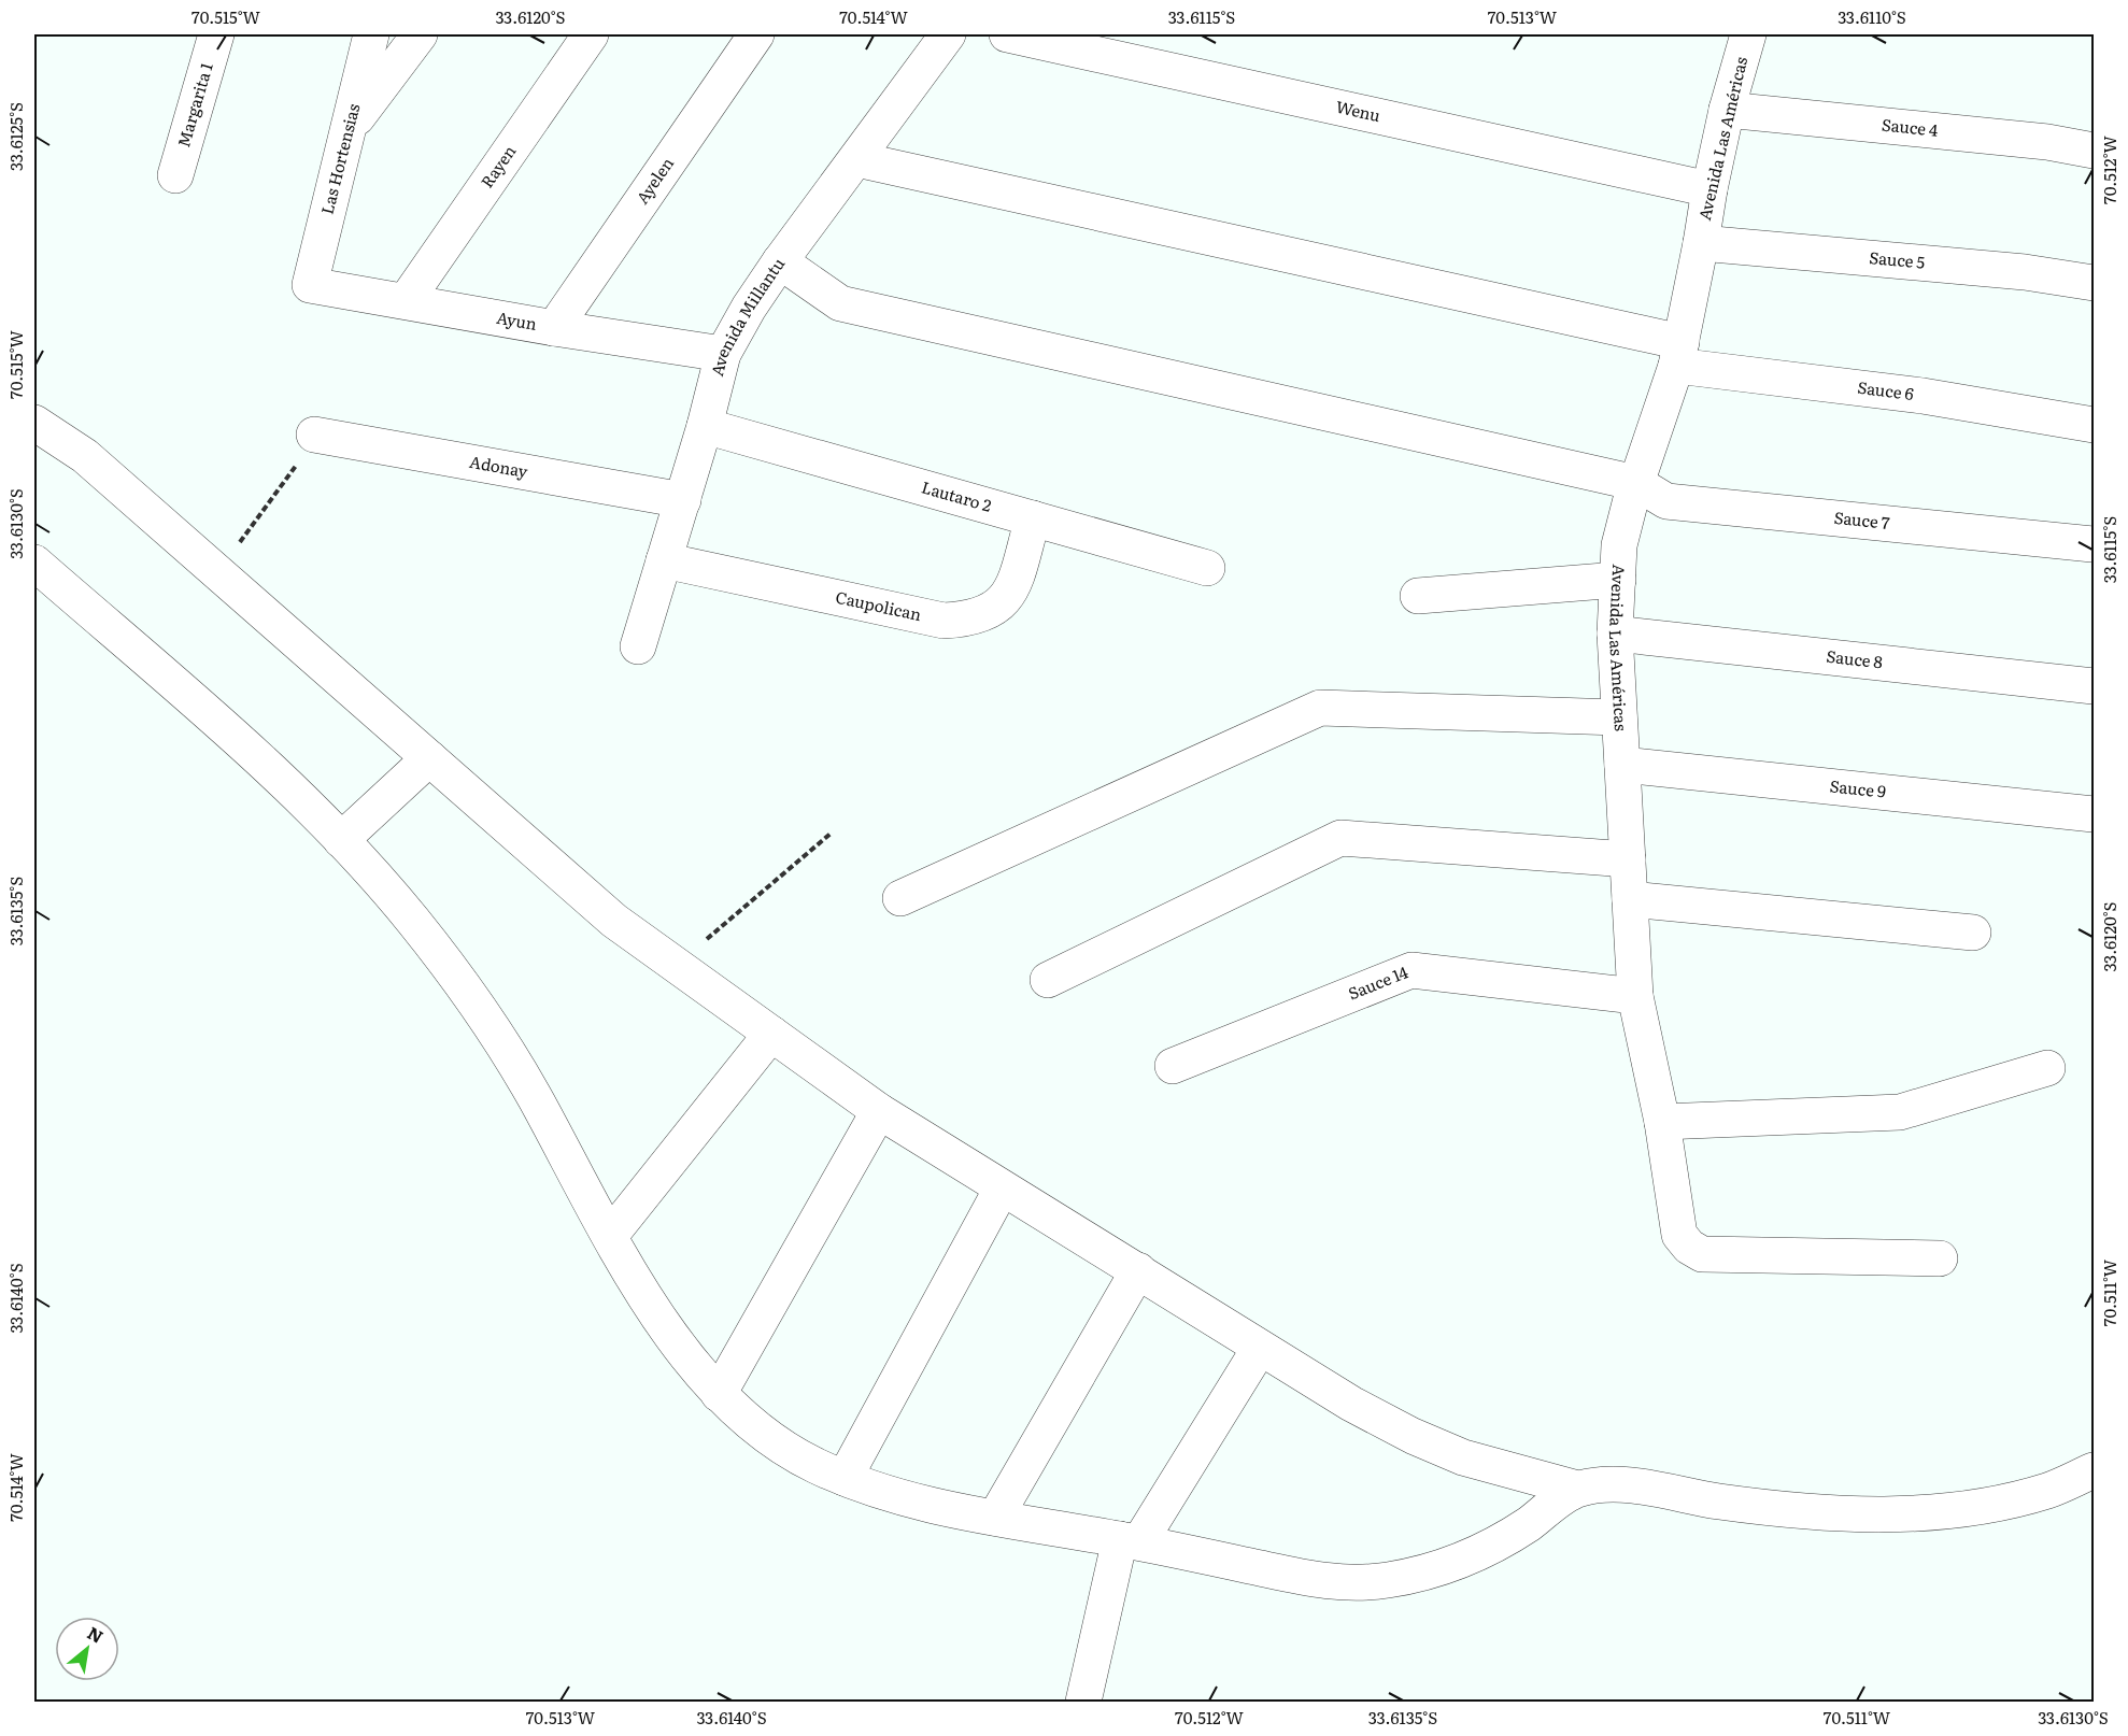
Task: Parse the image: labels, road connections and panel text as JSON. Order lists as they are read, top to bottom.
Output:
{
  "streets": {
    "street": [
      "Margarita 1",
      "Wenu",
      "Sauce 4",
      "Avenida Las Américas",
      "Las Hortensias",
      "Rayen",
      "Ayelen",
      "Sauce 5",
      "Avenida Millantu",
      "Ayun",
      "Sauce 6",
      "Adonay",
      "Lautaro 2",
      "Sauce 7",
      "Caupolican",
      "Sauce 8",
      "Sauce 9",
      "Sauce 14"
    ]
  },
  "crossings": [
    ["Wenu", "Avenida Las Américas"],
    ["Sauce 4", "Avenida Las Américas"],
    ["Avenida Las Américas", "Sauce 5"],
    ["Avenida Las Américas", "Sauce 6"],
    ["Avenida Las Américas", "Sauce 7"],
    ["Avenida Las Américas", "Sauce 8"],
    ["Avenida Las Américas", "Sauce 9"],
    ["Avenida Las Américas", "Sauce 14"],
    ["Las Hortensias", "Ayun"],
    ["Rayen", "Ayun"],
    ["Ayelen", "Ayun"],
    ["Avenida Millantu", "Ayun"],
    ["Avenida Millantu", "Sauce 6"],
    ["Avenida Millantu", "Adonay"],
    ["Avenida Millantu", "Lautaro 2"],
    ["Avenida Millantu", "Sauce 7"],
    ["Avenida Millantu", "Caupolican"],
    ["Lautaro 2", "Caupolican"]
  ],
  "north": "top right",
  "coordinates": [
    "70.515°W",
    "33.6120°S",
    "70.514°W",
    "33.6115°S",
    "70.513°W",
    "33.6110°S",
    "33.6125°S",
    "70.512°W",
    "33.6130°S",
    "33.6135°S",
    "70.511°W",
    "33.6140°S"
  ]
}
